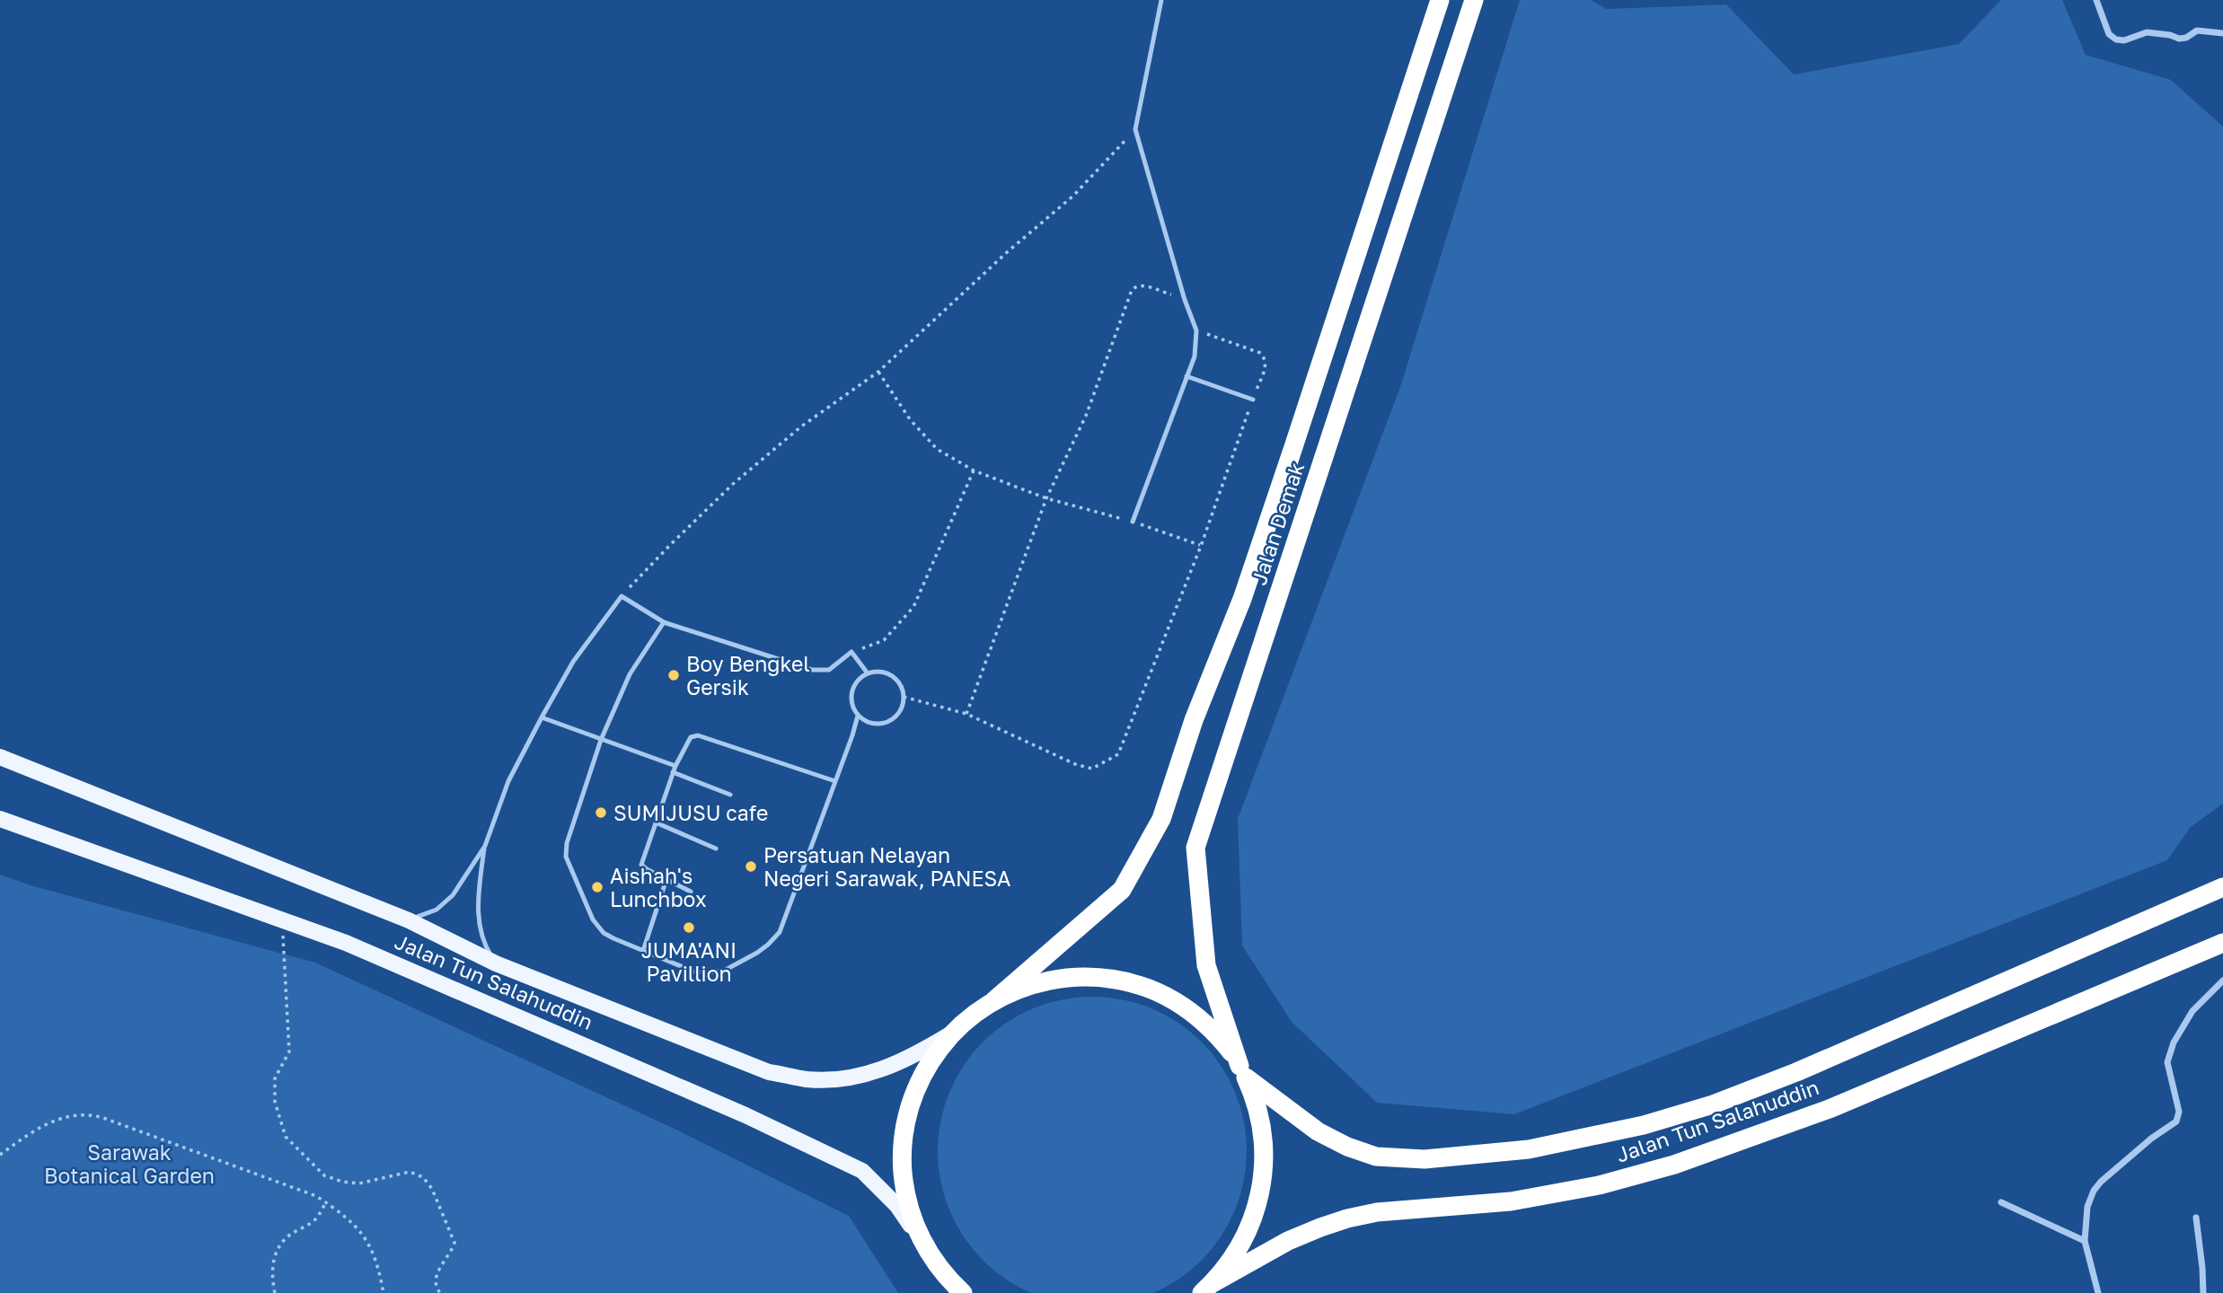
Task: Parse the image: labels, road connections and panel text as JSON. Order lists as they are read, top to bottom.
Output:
{
  "streets": {
    "highway": ["Jalan Demak", "Jalan Tun Salahuddin"]
  },
  "crossings": [
    ["Jalan Demak", "Jalan Tun Salahuddin"]
  ],
  "parks": ["Sarawak Botanical Garden"],
  "places": [
    "Boy Bengkel Gersik",
    "SUMIJUSU cafe",
    "Persatuan Nelayan Negeri Sarawak, PANESA",
    "Aishah's Lunchbox",
    "JUMA'ANI Pavillion"
  ]
}
